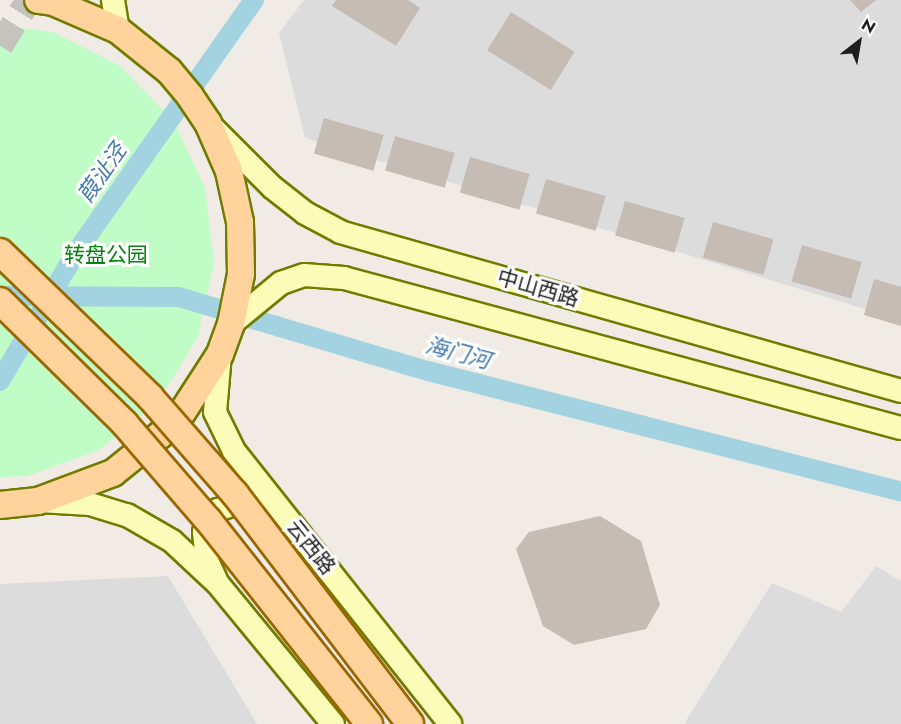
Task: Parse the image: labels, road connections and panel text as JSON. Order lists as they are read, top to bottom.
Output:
{
  "streets": {
    "main road": ["中山西路", "云西路"]
  },
  "water": ["葭沚泾", "海门河"],
  "parks": ["转盘公园"],
  "north": "top right"
}
